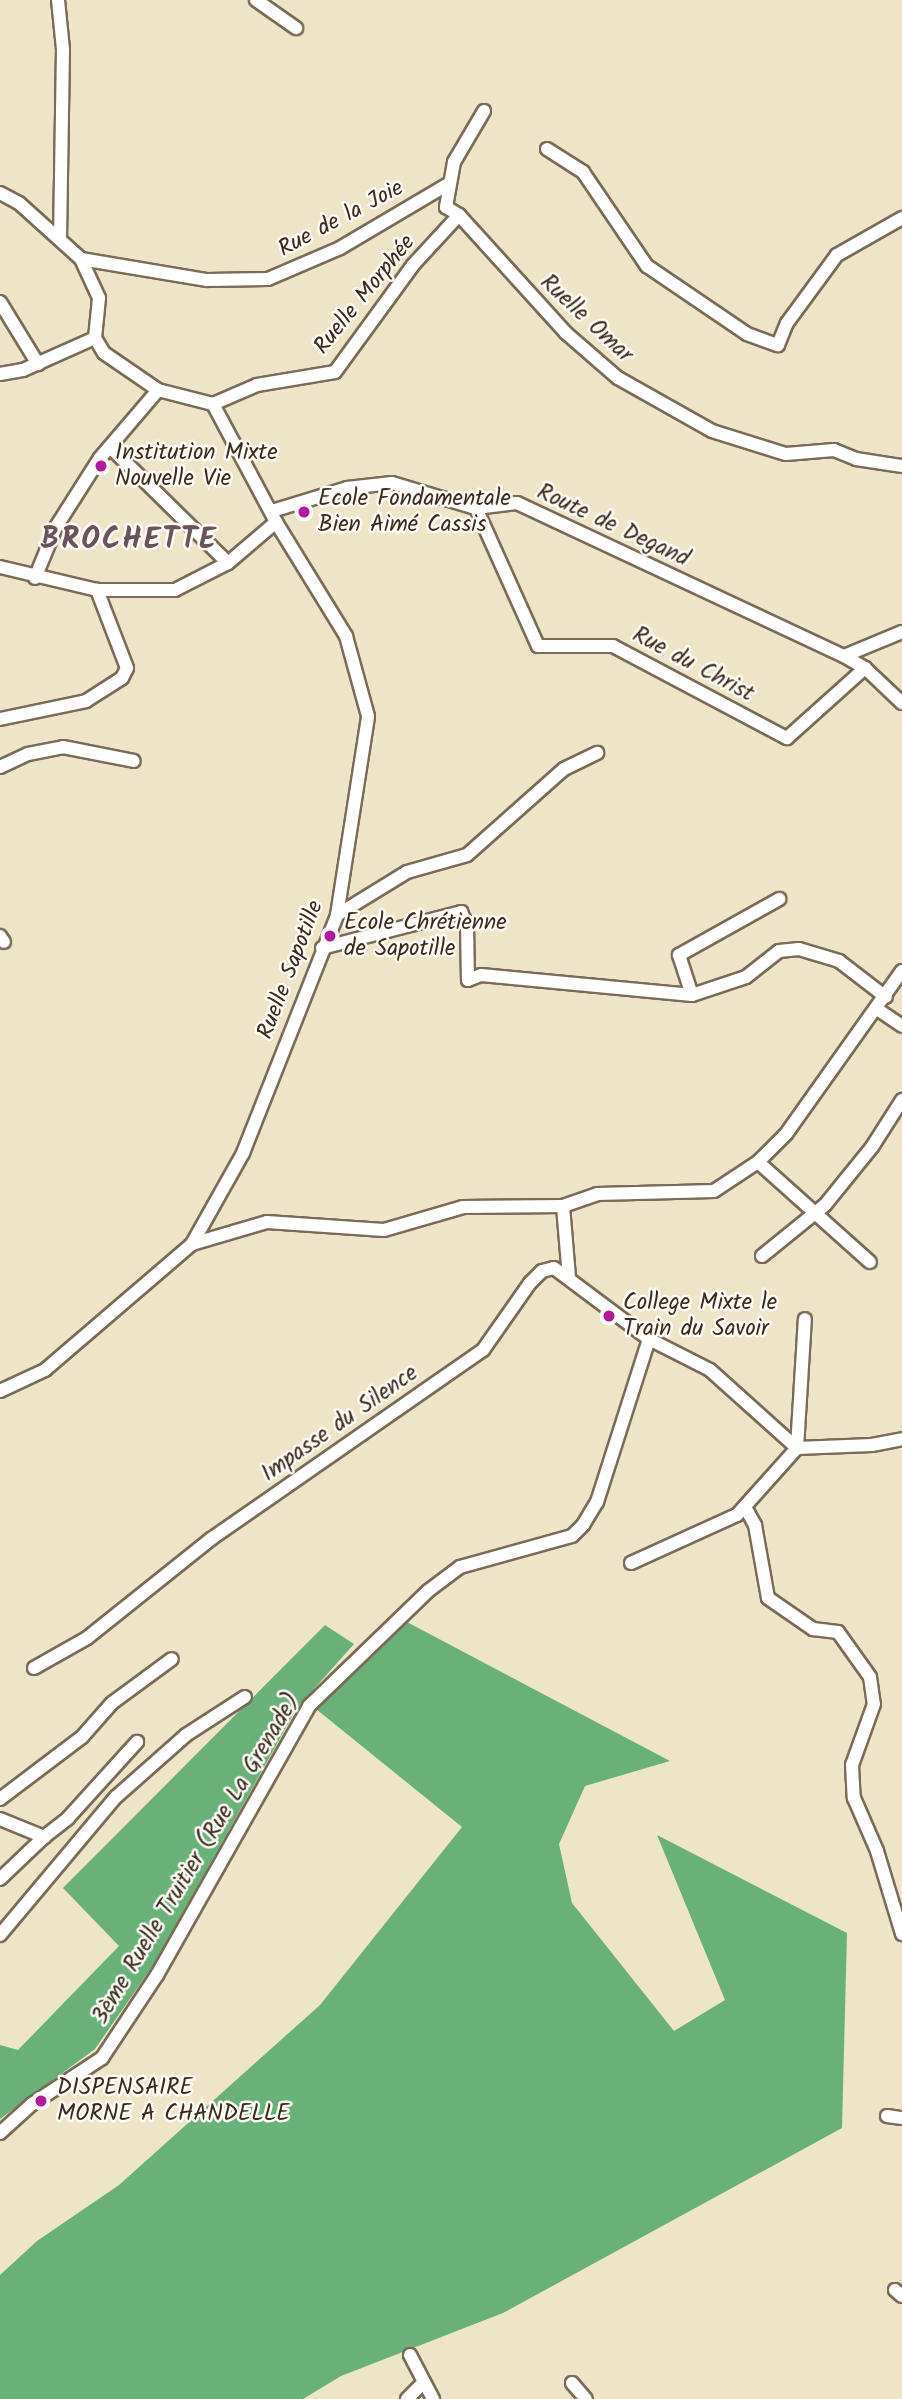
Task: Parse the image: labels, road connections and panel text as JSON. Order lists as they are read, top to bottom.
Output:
{
  "streets": {
    "street": [
      "Rue de la Joie",
      "Ruelle Morphée",
      "Ruelle Omar",
      "Route de Degand",
      "Rue du Christ",
      "Ruelle Sapotille",
      "Impasse du Silence",
      "3ème Ruelle Truitier (Rue La Grenade)"
    ]
  },
  "crossings": [
    ["Rue de la Joie", "Ruelle Omar"],
    ["Ruelle Morphée", "Ruelle Omar"],
    ["Ruelle Morphée", "Ruelle Sapotille"],
    ["Route de Degand", "Rue du Christ"],
    ["Route de Degand", "Ruelle Sapotille"]
  ],
  "districts": ["BROCHETTE"],
  "places": [
    "Institution Mixte Nouvelle Vie",
    "Ecole Fondamentale Bien Aimé Cassis",
    "Ecole Chrétienne de Sapotille",
    "College Mixte le Train du Savoir",
    "DISPENSAIRE MORNE A CHANDELLE"
  ]
}
